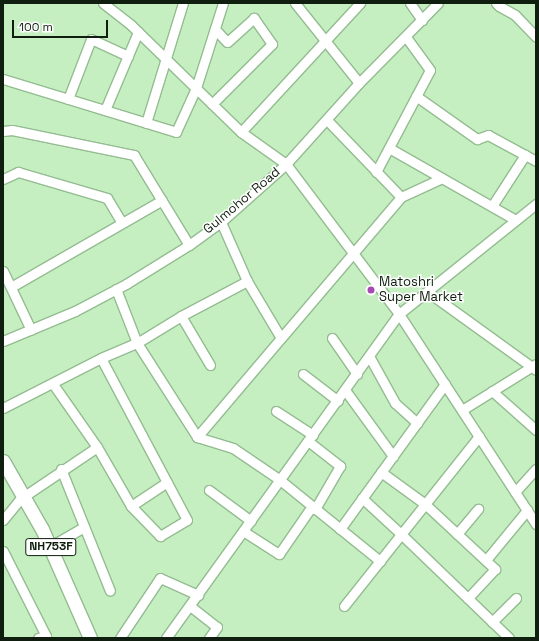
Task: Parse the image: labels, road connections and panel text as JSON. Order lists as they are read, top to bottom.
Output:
{
  "streets": {
    "highway": ["NH753F"],
    "street": ["Gulmohor Road"]
  },
  "places": ["Matoshri Super Market"],
  "scale_bar": "100 m"
}
